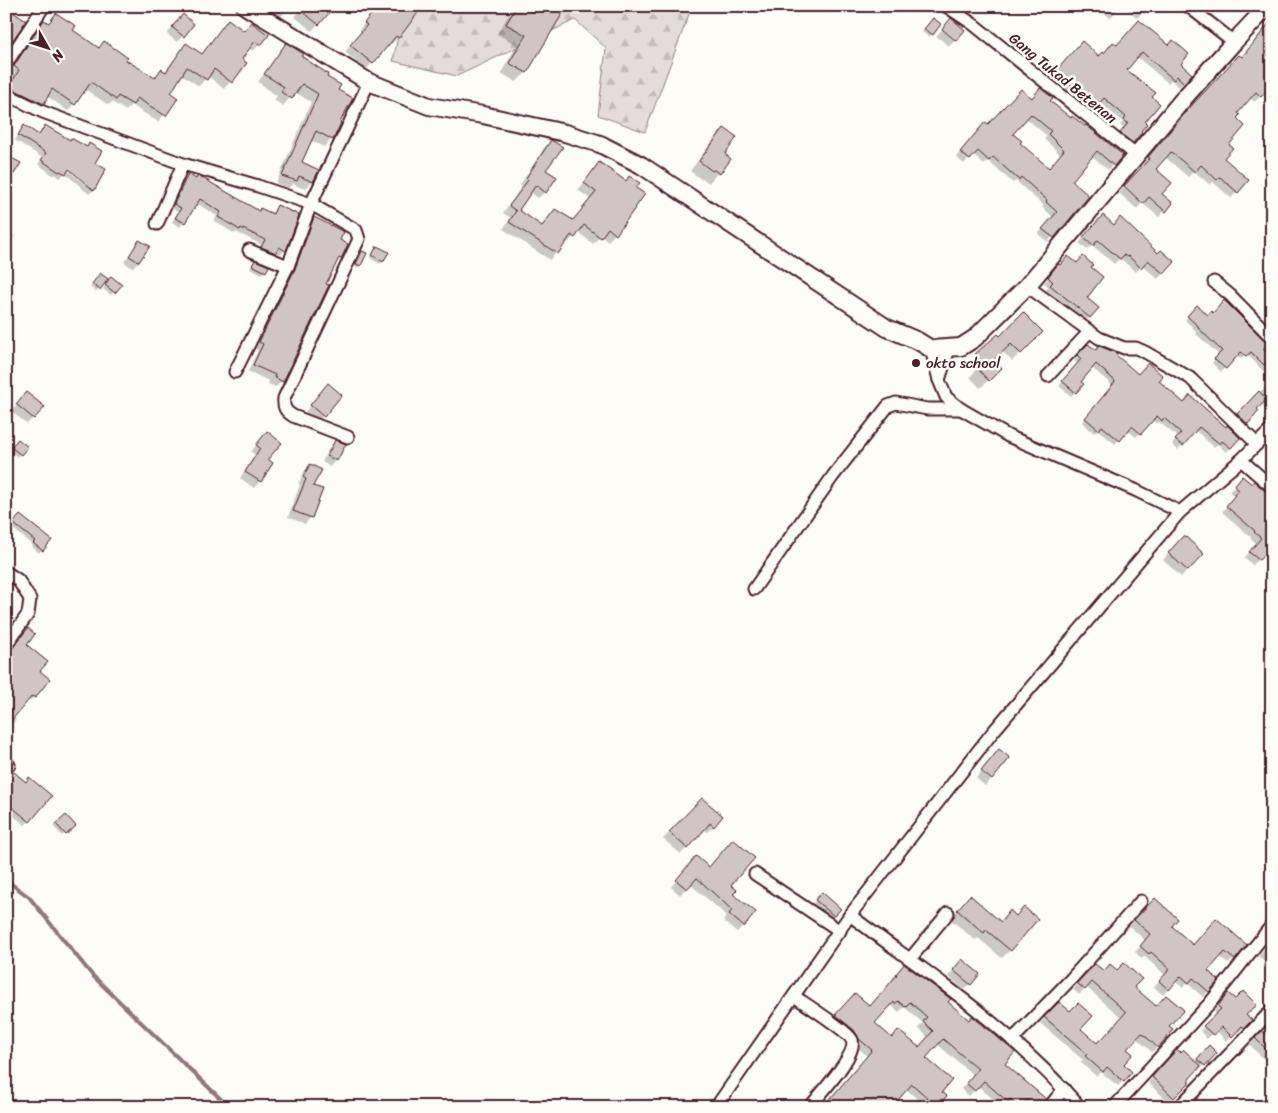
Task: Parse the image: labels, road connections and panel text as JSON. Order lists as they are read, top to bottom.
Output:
{
  "streets": {
    "street": ["Gang Tukad Betenan"]
  },
  "places": ["okto school"],
  "north": "bottom right"
}
